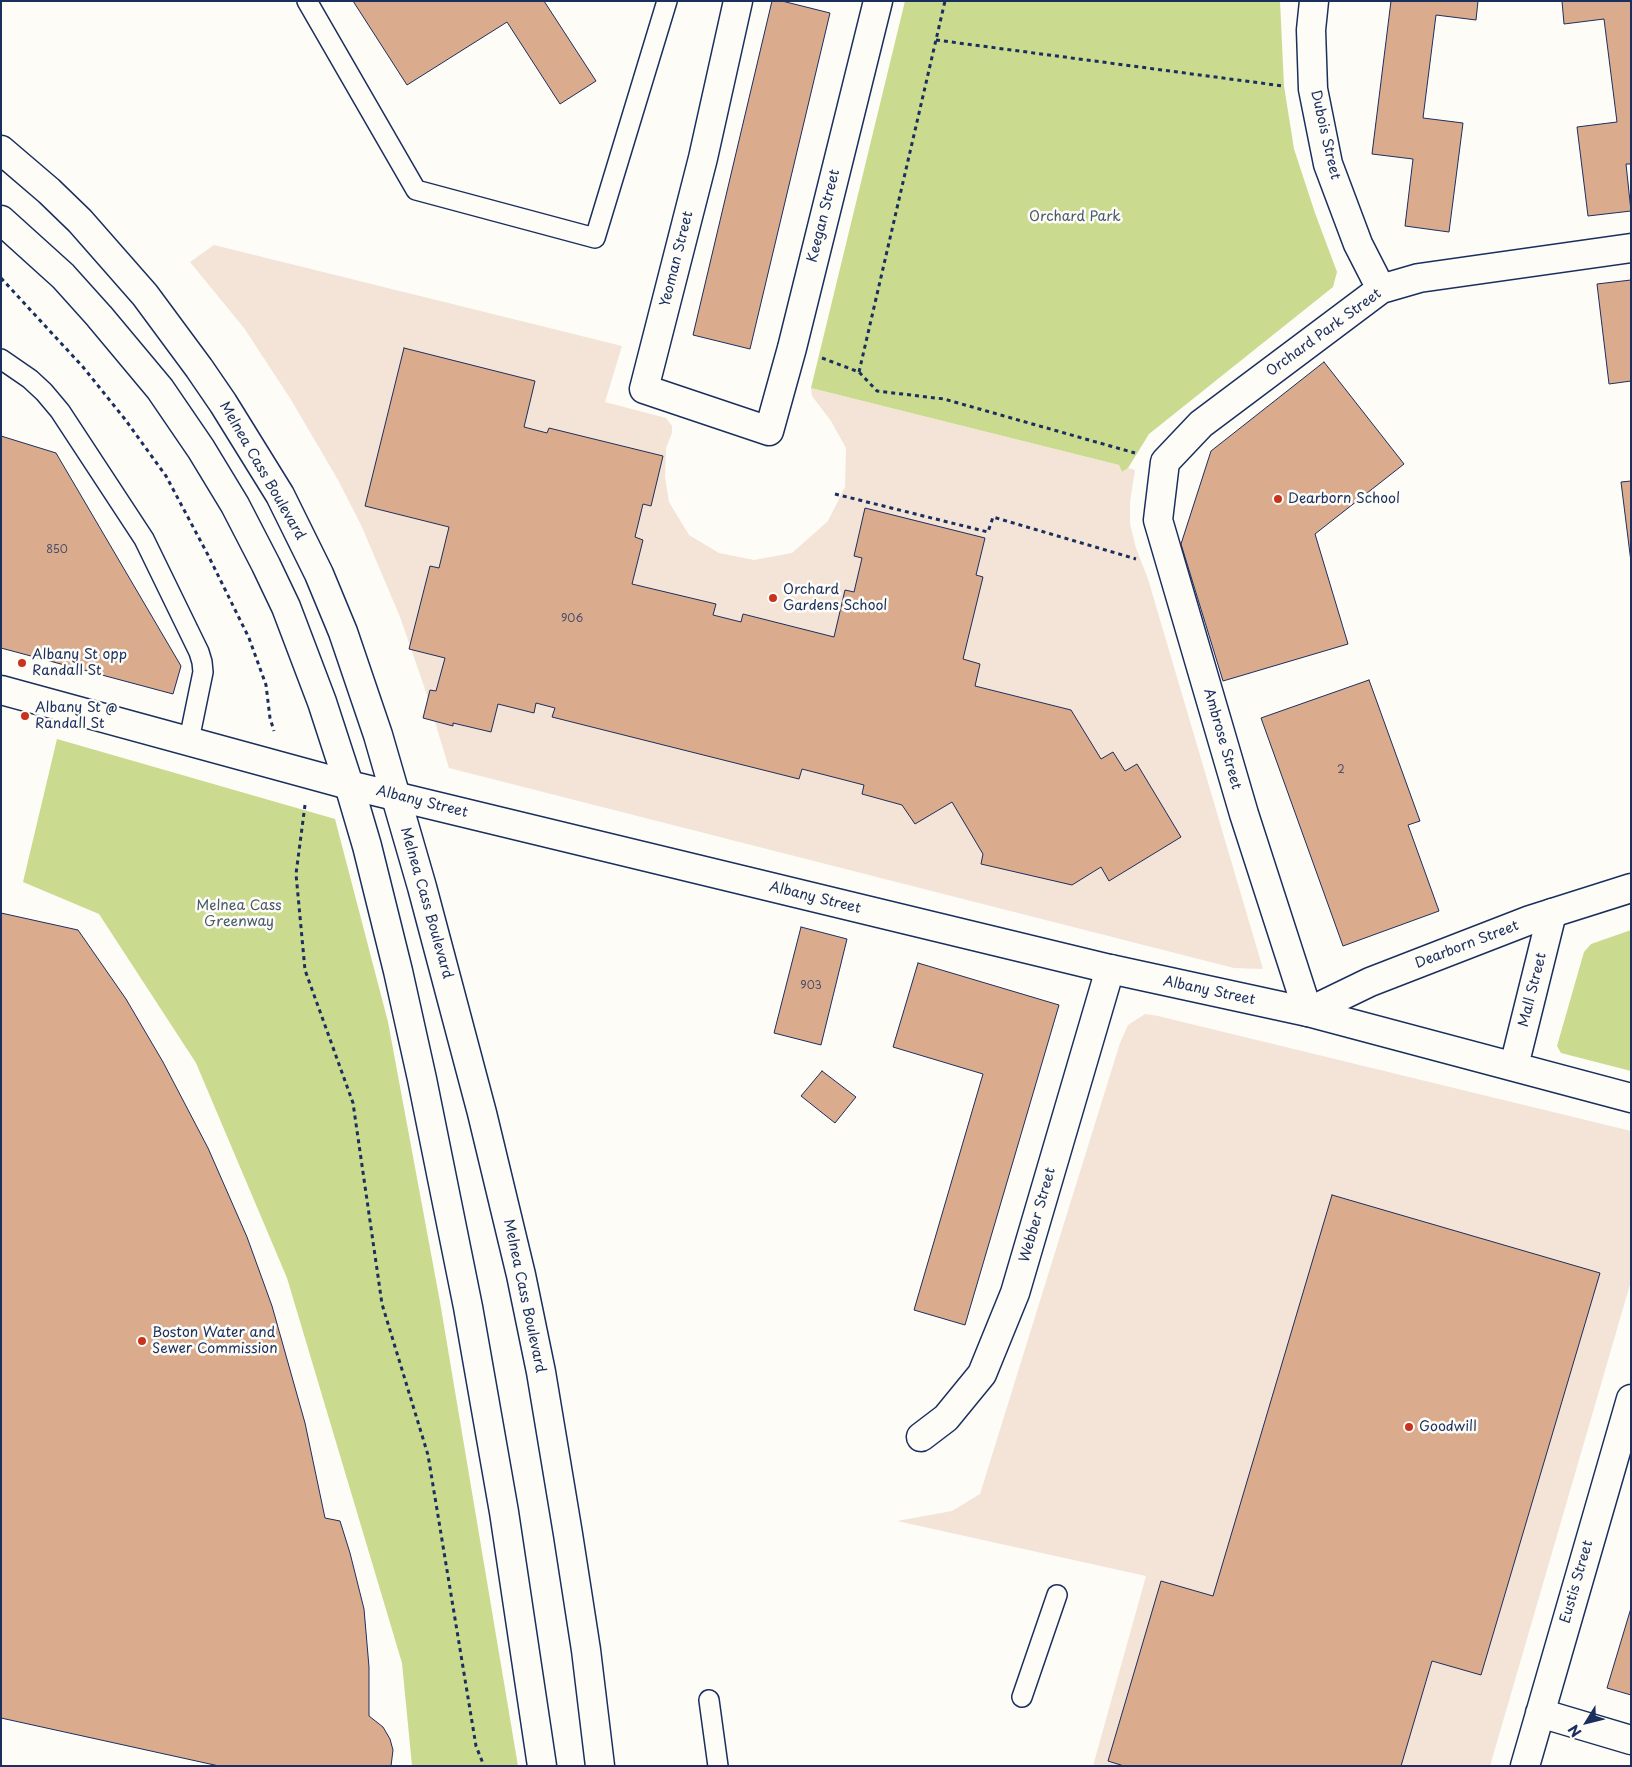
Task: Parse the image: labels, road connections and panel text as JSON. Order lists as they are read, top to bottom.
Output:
{
  "streets": {
    "main road": [
      "Dubois Street",
      "Keegan Street",
      "Yeoman Street",
      "Orchard Park Street",
      "Melnea Cass Boulevard",
      "Ambrose Street",
      "Albany Street",
      "Dearborn Street",
      "Mall Street",
      "Webber Street",
      "Eustis Street"
    ]
  },
  "crossings": [
    ["Dubois Street", "Orchard Park Street"],
    ["Keegan Street", "Yeoman Street"],
    ["Orchard Park Street", "Ambrose Street"],
    ["Melnea Cass Boulevard", "Albany Street"],
    ["Ambrose Street", "Albany Street"],
    ["Ambrose Street", "Dearborn Street"],
    ["Albany Street", "Dearborn Street"],
    ["Albany Street", "Mall Street"],
    ["Albany Street", "Webber Street"],
    ["Dearborn Street", "Mall Street"]
  ],
  "parks": ["Orchard Park", "Melnea Cass Greenway"],
  "places": [
    "Dearborn School",
    "Orchard Gardens School",
    "Albany St opp Randall St",
    "Albany St @ Randall St",
    "Boston Water and Sewer Commission",
    "Goodwill"
  ],
  "house_numbers": [
    "850",
    "906",
    "2",
    "903"
  ],
  "north": "bottom left"
}
